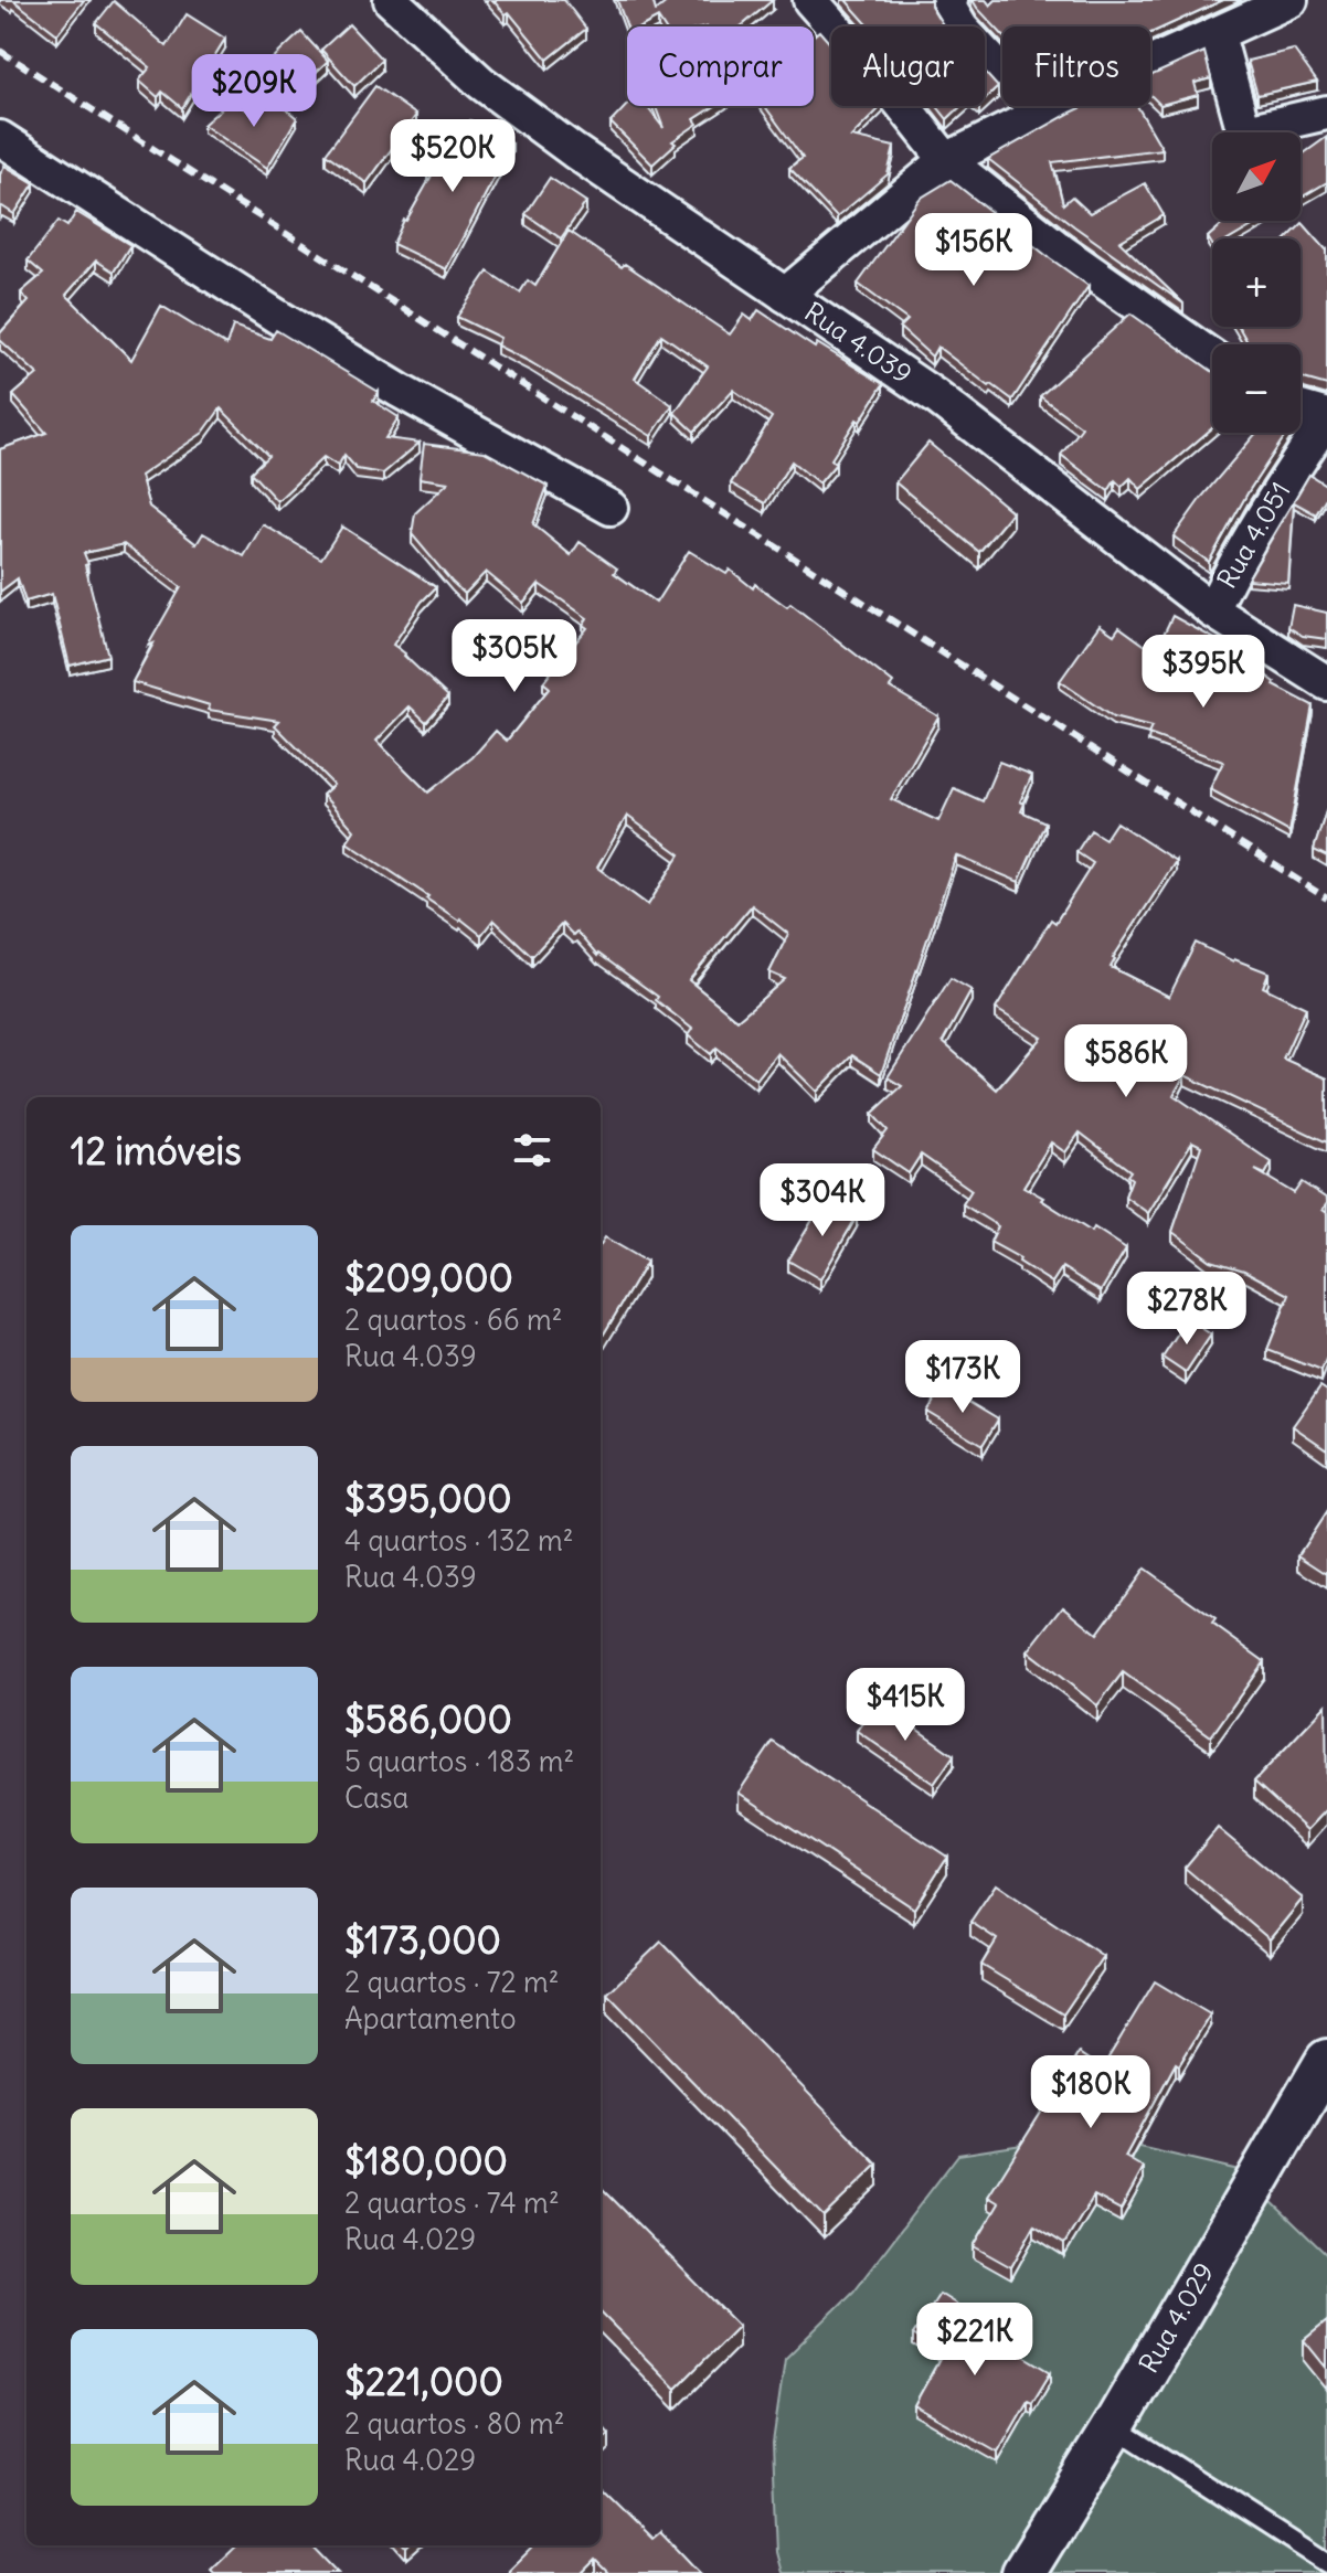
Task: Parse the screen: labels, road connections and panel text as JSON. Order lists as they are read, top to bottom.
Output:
{
  "streets": {
    "street": ["Rua 4.039", "Rua 4.051", "Rua 4.029"]
  },
  "crossings": [
    ["Rua 4.039", "Rua 4.051"]
  ],
  "north": "top right",
  "page": {
    "chip": ["Comprar", "Alugar", "Filtros"],
    "price": [
      "$209K",
      "$520K",
      "$156K",
      "$305K",
      "$395K",
      "$586K",
      "$304K",
      "$278K",
      "$173K",
      "$415K",
      "$180K",
      "$221K"
    ],
    "map_buttons": ["+", "−"],
    "heading": "12 imóveis",
    "list": [
      {
        "name": "$209,000",
        "note": "2 quartos · 66 m² · Rua 4.039"
      },
      {
        "name": "$395,000",
        "note": "4 quartos · 132 m² · Rua 4.039"
      },
      {
        "name": "$586,000",
        "note": "5 quartos · 183 m² · Casa"
      },
      {
        "name": "$173,000",
        "note": "2 quartos · 72 m² · Apartamento"
      },
      {
        "name": "$180,000",
        "note": "2 quartos · 74 m² · Rua 4.029"
      },
      {
        "name": "$221,000",
        "note": "2 quartos · 80 m² · Rua 4.029"
      }
    ]
  }
}
